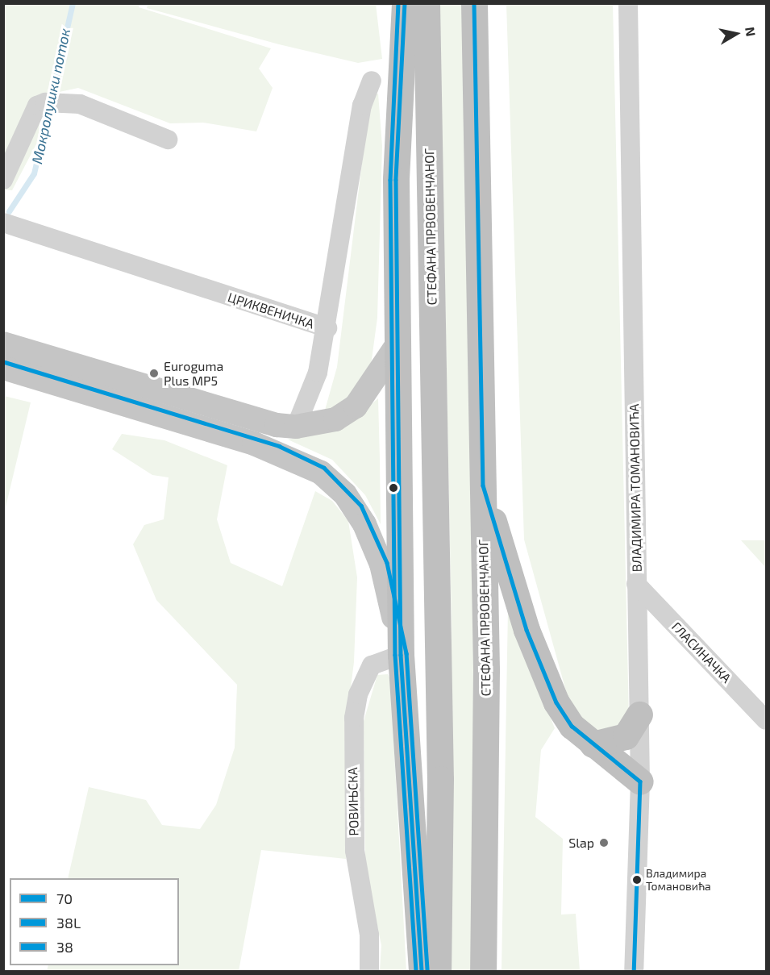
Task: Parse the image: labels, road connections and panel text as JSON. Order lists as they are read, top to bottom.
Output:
{
  "streets": {
    "highway": ["СТЕФАНА ПРВОВЕНЧАНОГ"],
    "street": [
      "ЦРИКВЕНИЧКА",
      "ВЛАДИМИРА ТОМАНОВИЋА",
      "ГЛАСИНАЧКА",
      "РОВИЊСКА"
    ]
  },
  "crossings": [
    ["ВЛАДИМИРА ТОМАНОВИЋА", "ГЛАСИНАЧКА"]
  ],
  "water": ["Мокролушки поток"],
  "places": ["Euroguma Plus MP5", "Slap", "Владимира Томановића"],
  "lines": ["transit line 70", "transit line 38L", "transit line 38"],
  "legend": ["70", "38L", "38"],
  "north": "right"
}
